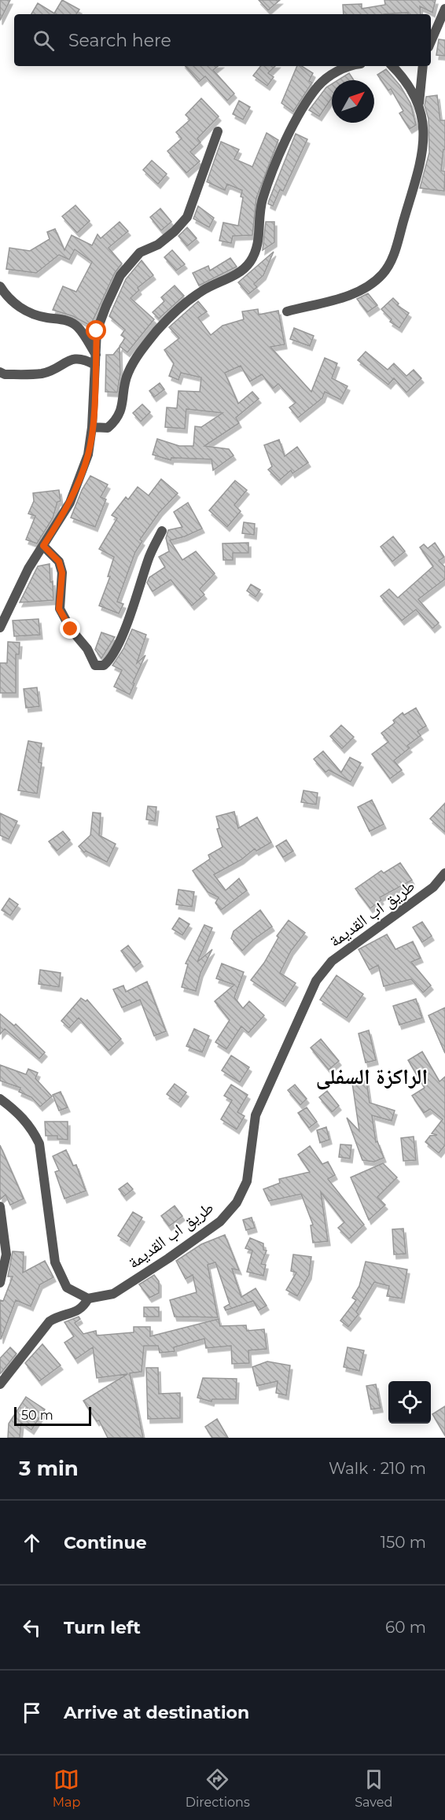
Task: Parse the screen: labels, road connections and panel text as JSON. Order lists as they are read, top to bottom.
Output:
{
  "streets": {
    "street": ["طريق اب القديمة"]
  },
  "districts": ["الراكزة السفلى"],
  "scale_bar": "50 m",
  "north": "top right",
  "page": {
    "search": "Search here",
    "scale": "50 m",
    "heading": ["3 min", "Walk · 210 m"],
    "list": [
      ["Continue", "150 m"],
      ["Turn left", "60 m"],
      "Arrive at destination"
    ],
    "nav": ["Map", "Directions", "Saved"]
  }
}
